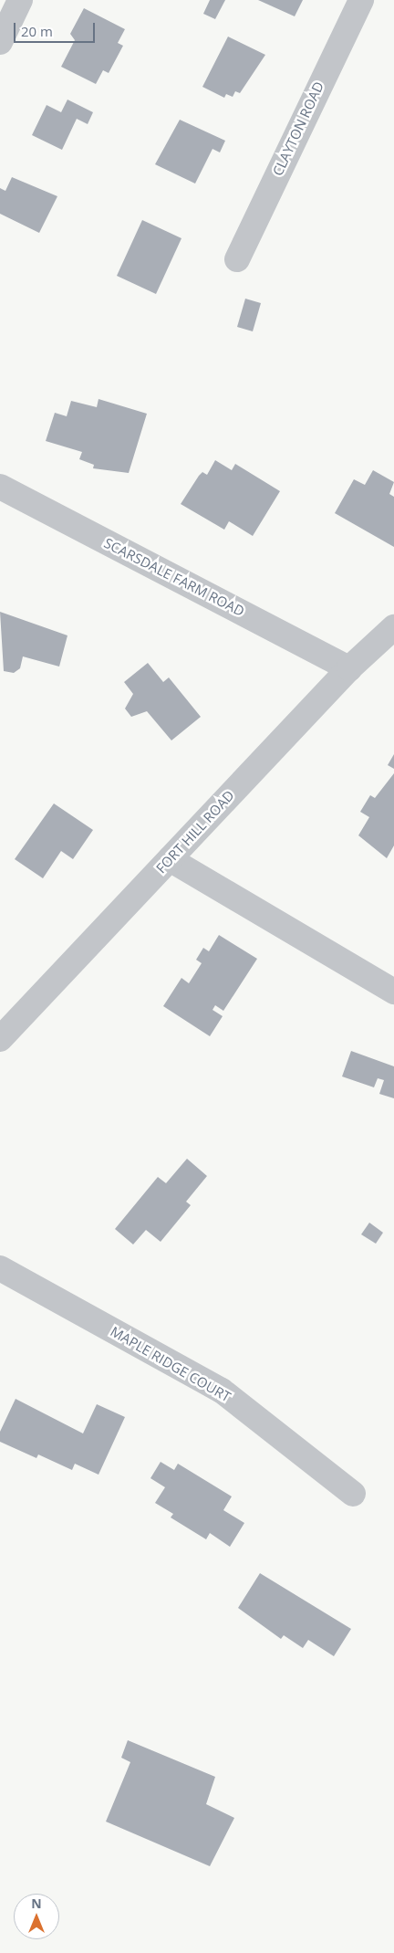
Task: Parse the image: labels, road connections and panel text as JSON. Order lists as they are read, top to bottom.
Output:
{
  "streets": {
    "street": [
      "CLAYTON ROAD",
      "SCARSDALE FARM ROAD",
      "FORT HILL ROAD",
      "MAPLE RIDGE COURT"
    ]
  },
  "crossings": [
    ["SCARSDALE FARM ROAD", "FORT HILL ROAD"]
  ],
  "scale_bar": "20 m",
  "north": "top"
}
